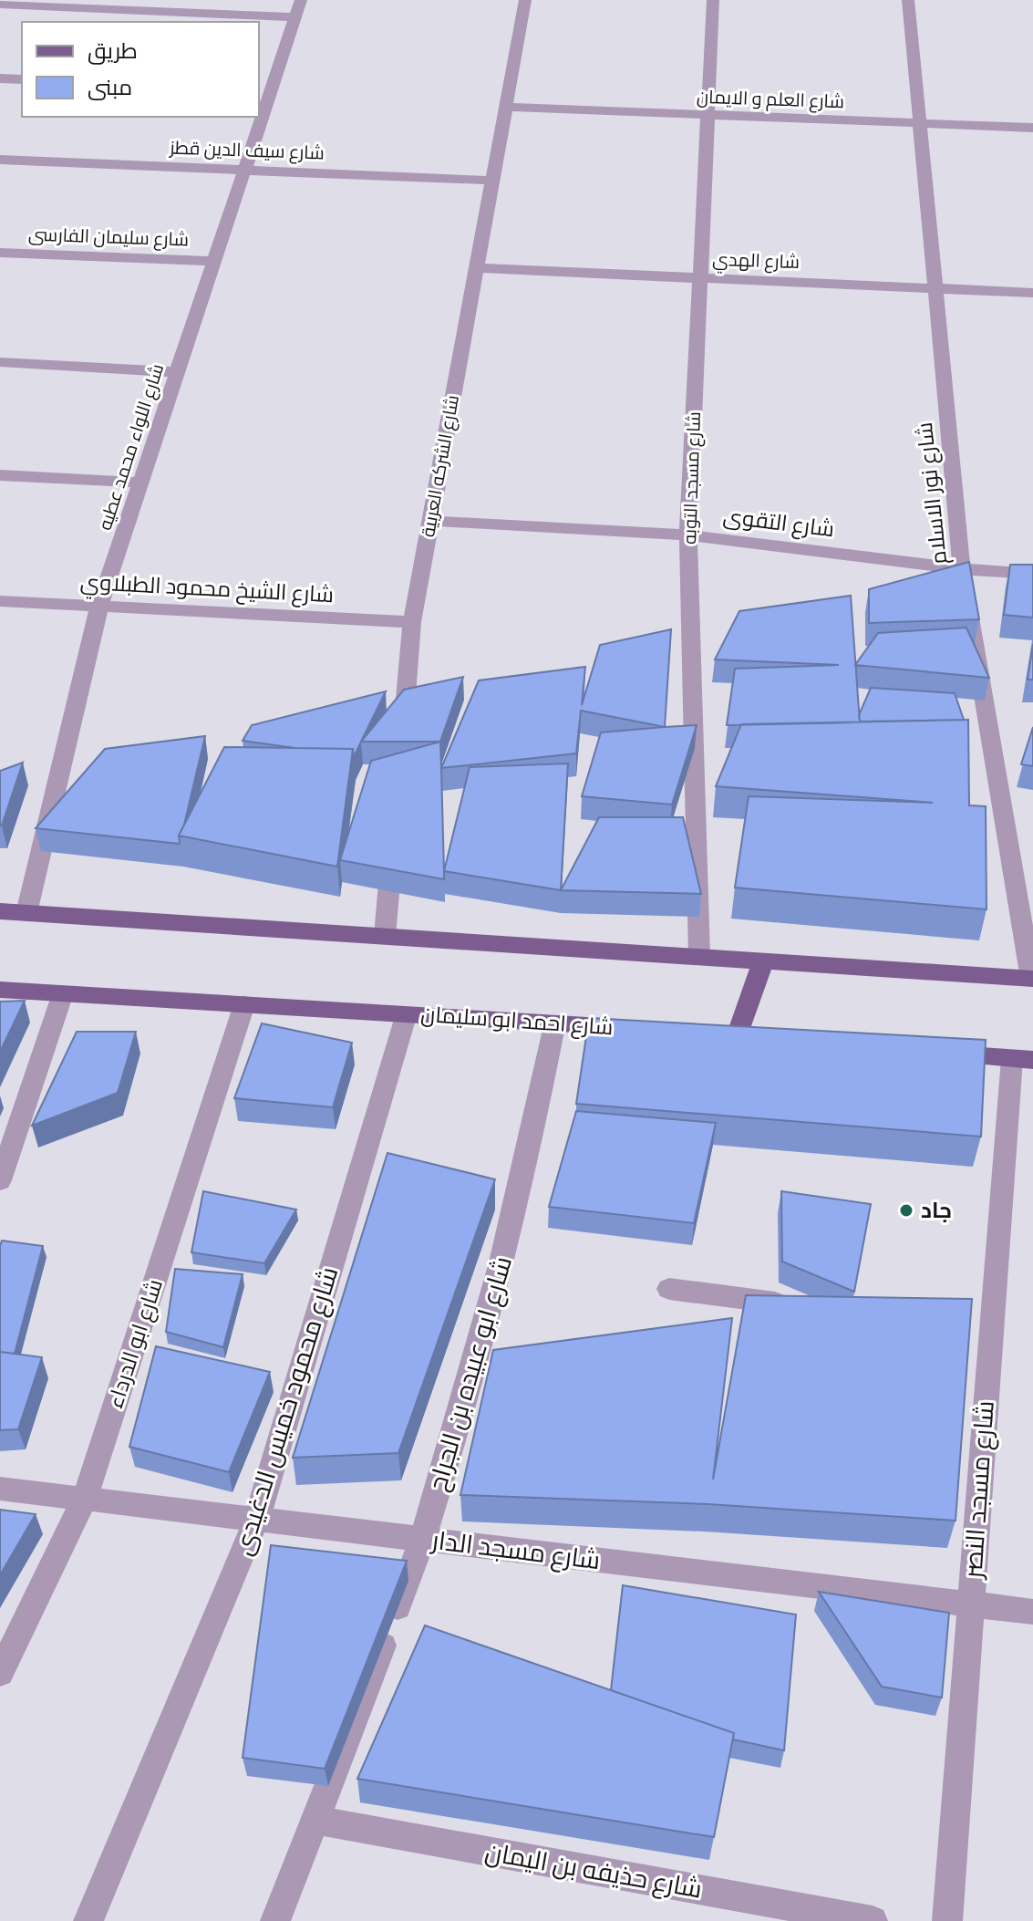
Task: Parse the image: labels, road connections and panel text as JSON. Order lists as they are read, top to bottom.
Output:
{
  "streets": {
    "main road": ["شارع احمد ابو سليمان"],
    "street": [
      "شارع العلم و الايمان",
      "شارع سيف الدين قطز",
      "شارع سليمان الفارسى",
      "شارع الهدي",
      "شارع اللواء محمد عطيه",
      "شارع الشركه العربية",
      "شارع مسجد التوبه",
      "شارع نور الاسلام",
      "شارع التقوى",
      "شارع الشيخ محمود الطبلاوي",
      "شارع ابو الدرداء",
      "شارع ابو عبيده بن الجراح",
      "شارع محمود خميس الدغيدى",
      "شارع مسجد النصر",
      "شارع مسجد الدار",
      "شارع حذيفه بن اليمان"
    ]
  },
  "crossings": [
    ["شارع العلم و الايمان", "شارع الشركه العربية"],
    ["شارع العلم و الايمان", "شارع مسجد التوبه"],
    ["شارع العلم و الايمان", "شارع نور الاسلام"],
    ["شارع سيف الدين قطز", "شارع اللواء محمد عطيه"],
    ["شارع سيف الدين قطز", "شارع الشركه العربية"],
    ["شارع سليمان الفارسى", "شارع اللواء محمد عطيه"],
    ["شارع الهدي", "شارع الشركه العربية"],
    ["شارع الهدي", "شارع مسجد التوبه"],
    ["شارع الهدي", "شارع نور الاسلام"],
    ["شارع اللواء محمد عطيه", "شارع الشيخ محمود الطبلاوي"],
    ["شارع الشركه العربية", "شارع التقوى"],
    ["شارع الشركه العربية", "شارع الشيخ محمود الطبلاوي"],
    ["شارع مسجد التوبه", "شارع التقوى"],
    ["شارع نور الاسلام", "شارع التقوى"],
    ["شارع احمد ابو سليمان", "شارع ابو الدرداء"],
    ["شارع احمد ابو سليمان", "شارع ابو عبيده بن الجراح"],
    ["شارع احمد ابو سليمان", "شارع محمود خميس الدغيدى"],
    ["شارع ابو الدرداء", "شارع مسجد الدار"],
    ["شارع ابو عبيده بن الجراح", "شارع مسجد الدار"],
    ["شارع ابو عبيده بن الجراح", "شارع حذيفه بن اليمان"],
    ["شارع محمود خميس الدغيدى", "شارع مسجد الدار"],
    ["شارع مسجد النصر", "شارع مسجد الدار"]
  ],
  "places": ["جاد"],
  "legend": ["طريق", "مبنى"]
}
